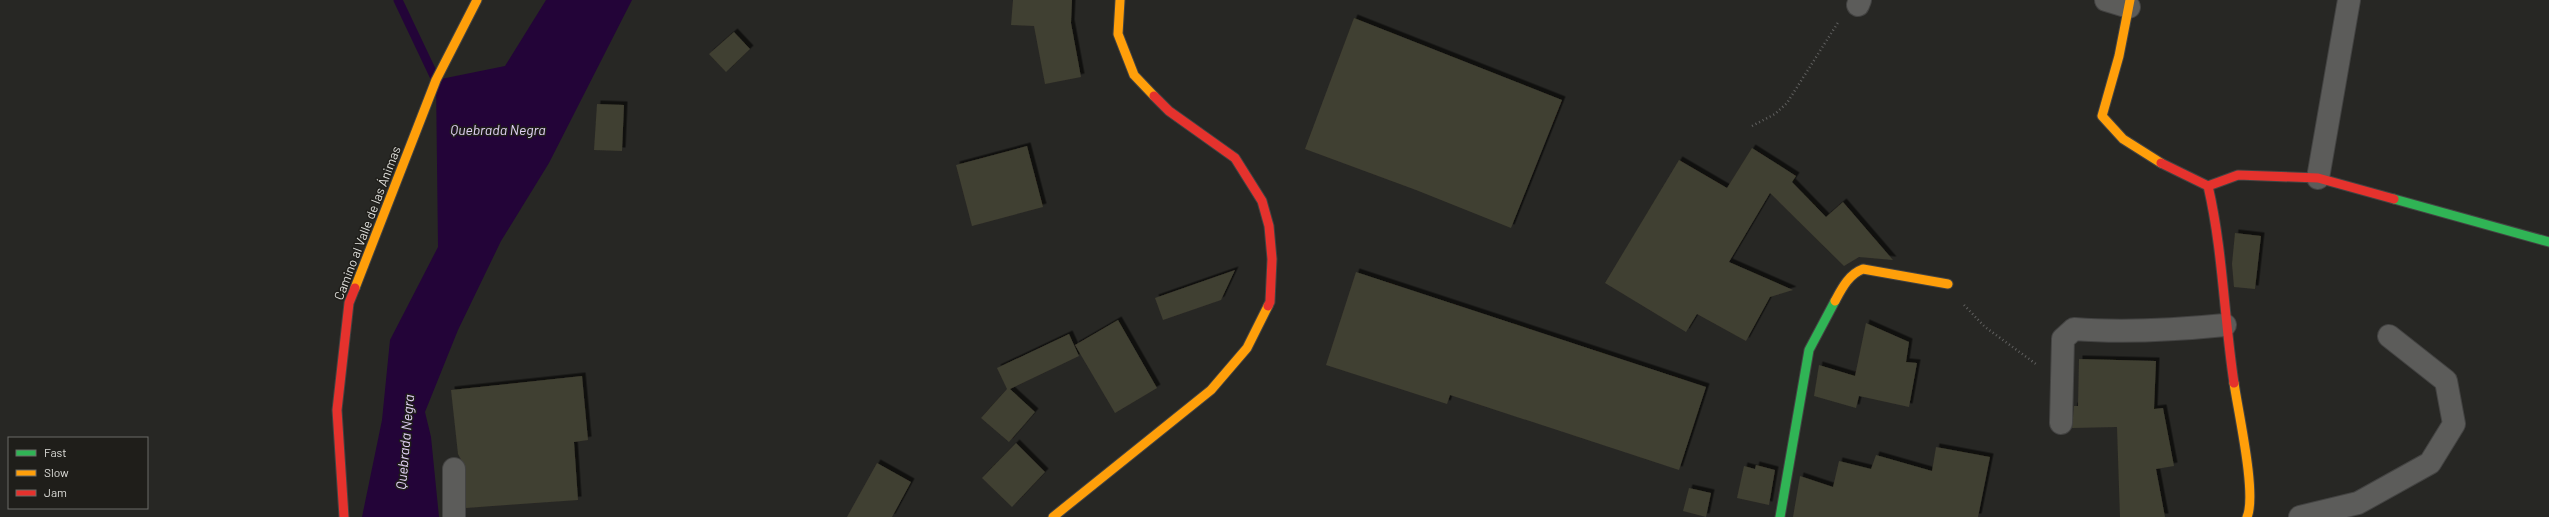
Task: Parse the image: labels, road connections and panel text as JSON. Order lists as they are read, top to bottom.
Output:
{
  "streets": {
    "street": ["Camino al Valle de las Ánimas"]
  },
  "water": ["Quebrada Negra"],
  "legend": ["Fast", "Slow", "Jam"]
}
